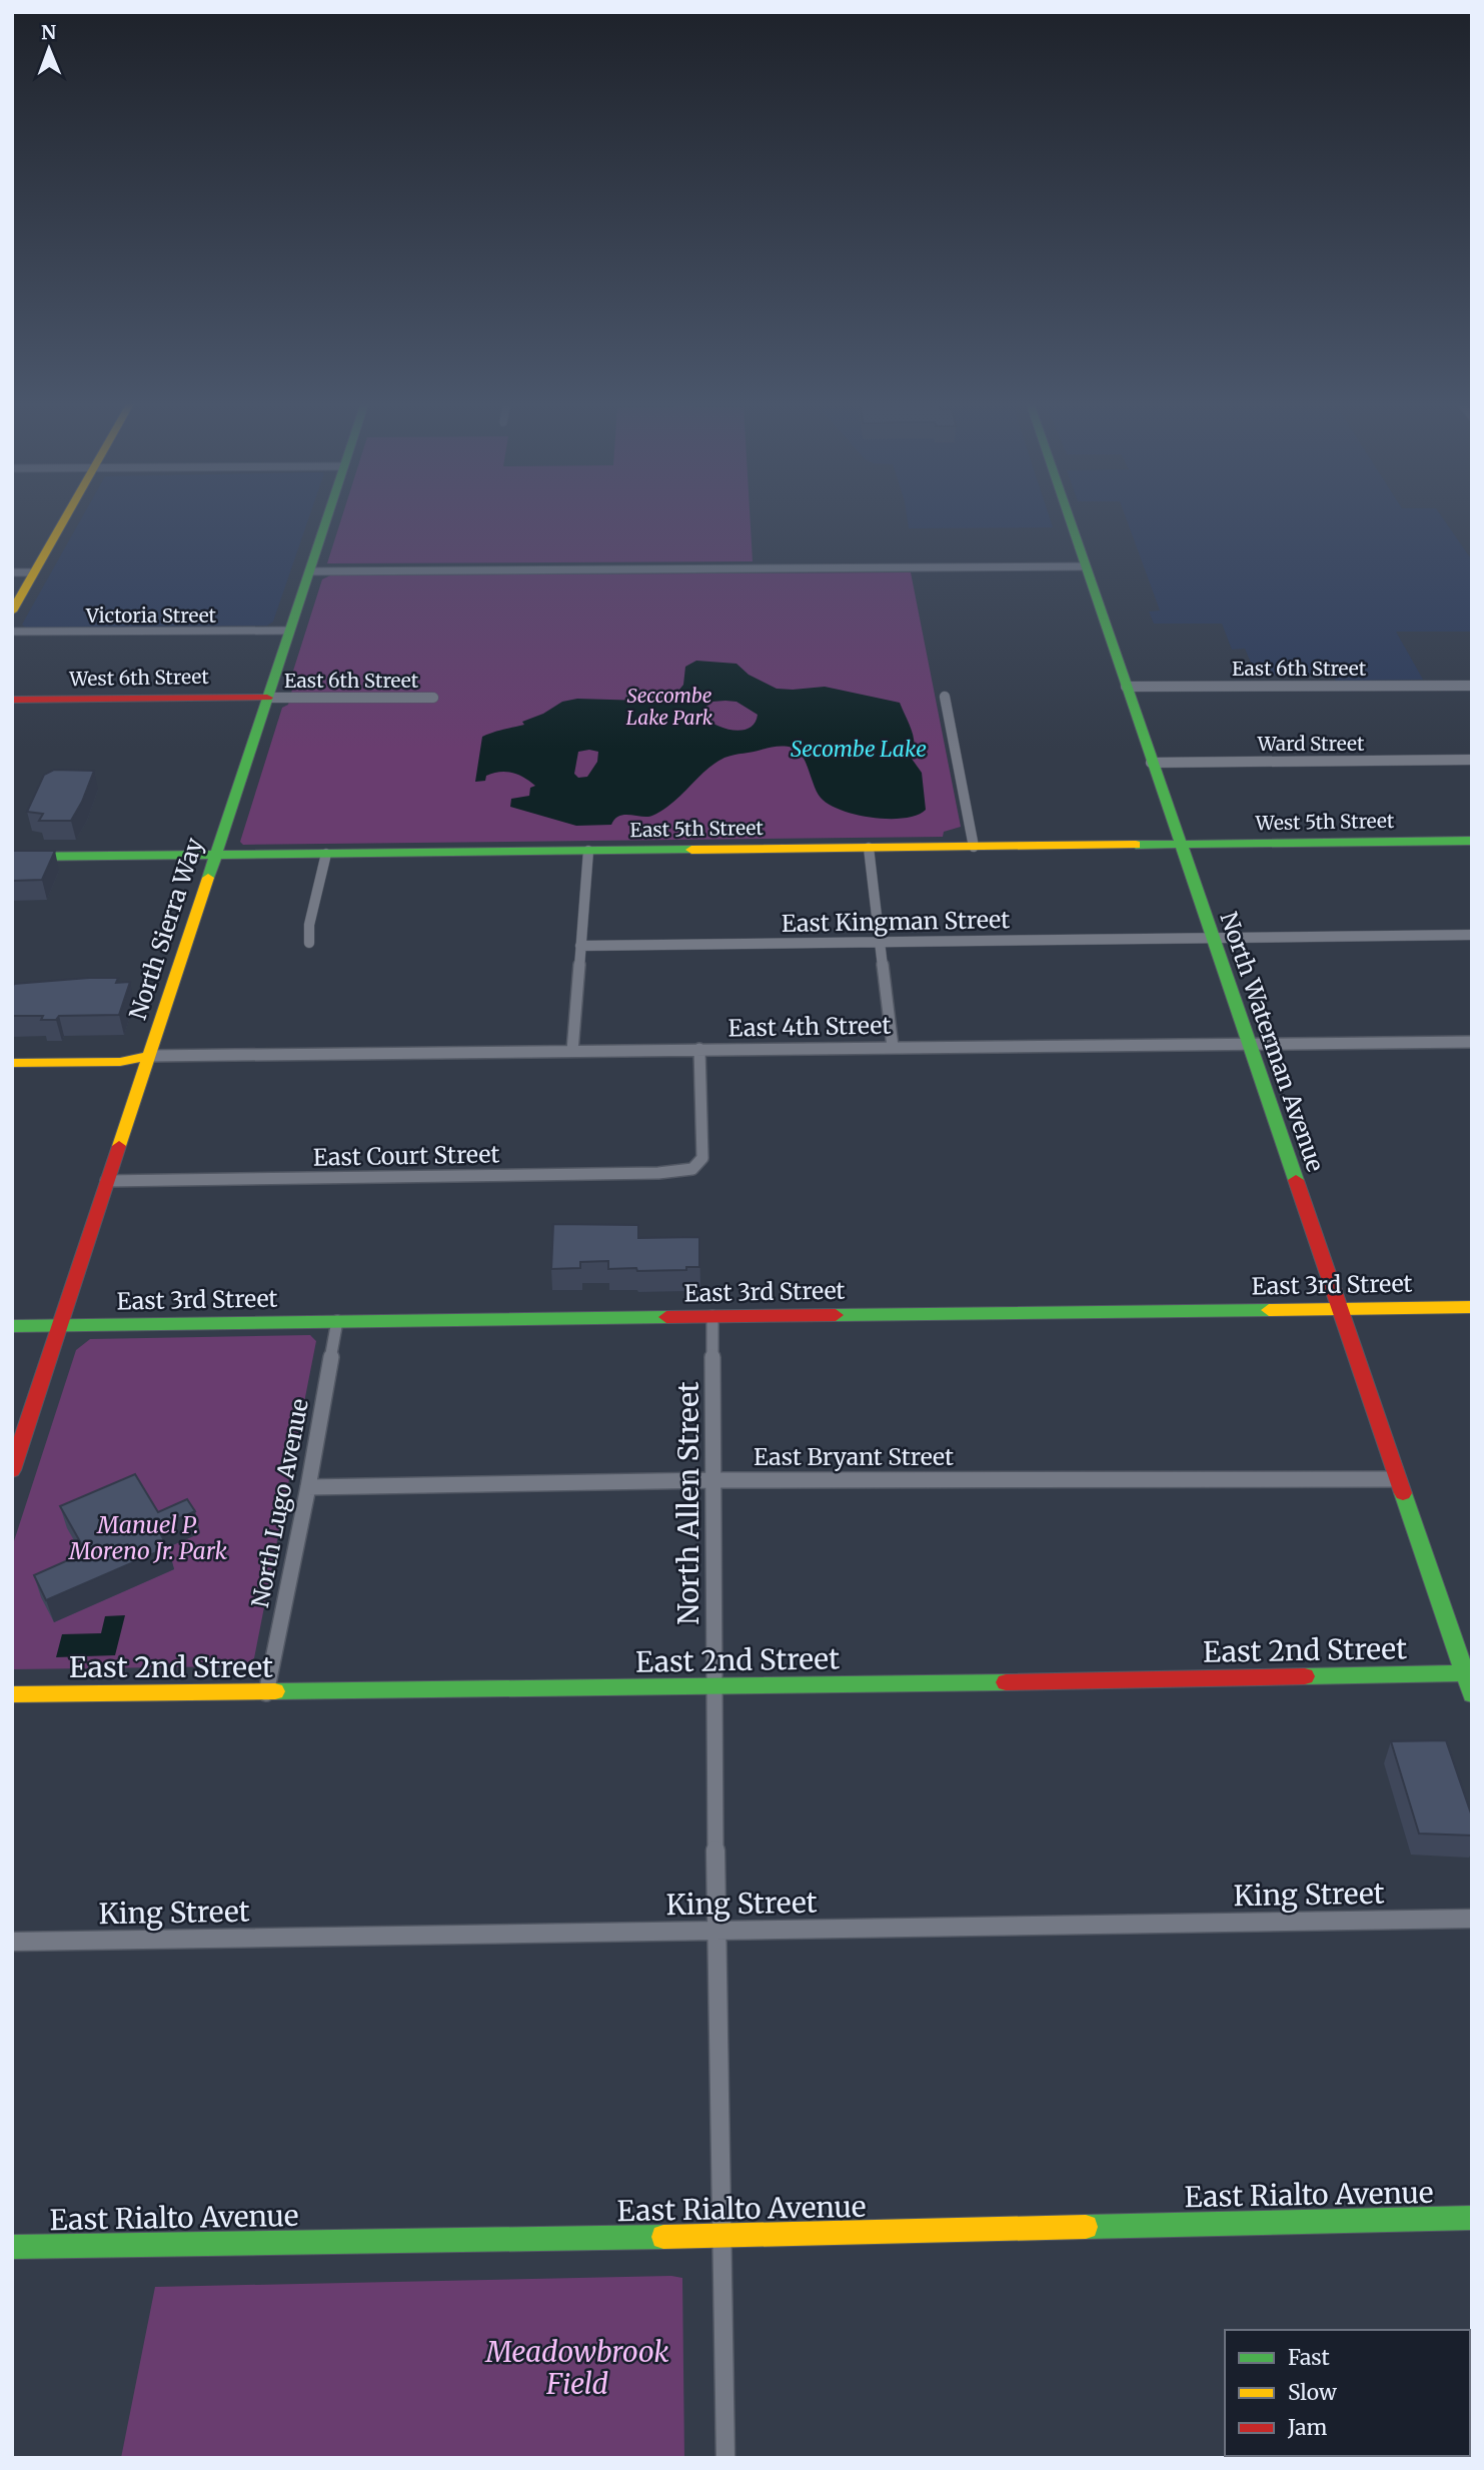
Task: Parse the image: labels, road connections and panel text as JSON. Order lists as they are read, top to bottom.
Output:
{
  "streets": {
    "street": [
      "Victoria Street",
      "East 6th Street",
      "West 6th Street",
      "Ward Street",
      "West 5th Street",
      "East 5th Street",
      "East Kingman Street",
      "North Sierra Way",
      "East 4th Street",
      "North Waterman Avenue",
      "East Court Street",
      "East 3rd Street",
      "East Bryant Street",
      "North Lugo Avenue",
      "North Allen Street",
      "East 2nd Street",
      "King Street",
      "East Rialto Avenue"
    ]
  },
  "crossings": [
    ["Victoria Street", "North Sierra Way"],
    ["East 6th Street", "West 6th Street"],
    ["East 6th Street", "North Sierra Way"],
    ["East 6th Street", "North Waterman Avenue"],
    ["West 6th Street", "North Sierra Way"],
    ["Ward Street", "North Waterman Avenue"],
    ["West 5th Street", "East 5th Street"],
    ["West 5th Street", "North Waterman Avenue"],
    ["East 5th Street", "North Sierra Way"],
    ["East 5th Street", "North Waterman Avenue"],
    ["East Kingman Street", "North Waterman Avenue"],
    ["North Sierra Way", "East 4th Street"],
    ["North Sierra Way", "East Court Street"],
    ["North Sierra Way", "East 3rd Street"],
    ["East 4th Street", "North Waterman Avenue"],
    ["East 4th Street", "East Court Street"],
    ["North Waterman Avenue", "East 3rd Street"],
    ["North Waterman Avenue", "East Bryant Street"],
    ["North Waterman Avenue", "East 2nd Street"],
    ["East 3rd Street", "North Lugo Avenue"],
    ["East 3rd Street", "North Allen Street"],
    ["East Bryant Street", "North Lugo Avenue"],
    ["East Bryant Street", "North Allen Street"],
    ["North Lugo Avenue", "East 2nd Street"],
    ["North Allen Street", "East 2nd Street"],
    ["North Allen Street", "King Street"],
    ["North Allen Street", "East Rialto Avenue"]
  ],
  "water": ["Secombe Lake"],
  "parks": ["Seccombe Lake Park", "Manuel P. Moreno Jr. Park", "Meadowbrook Field"],
  "legend": ["Fast", "Slow", "Jam"],
  "north": "top"
}
